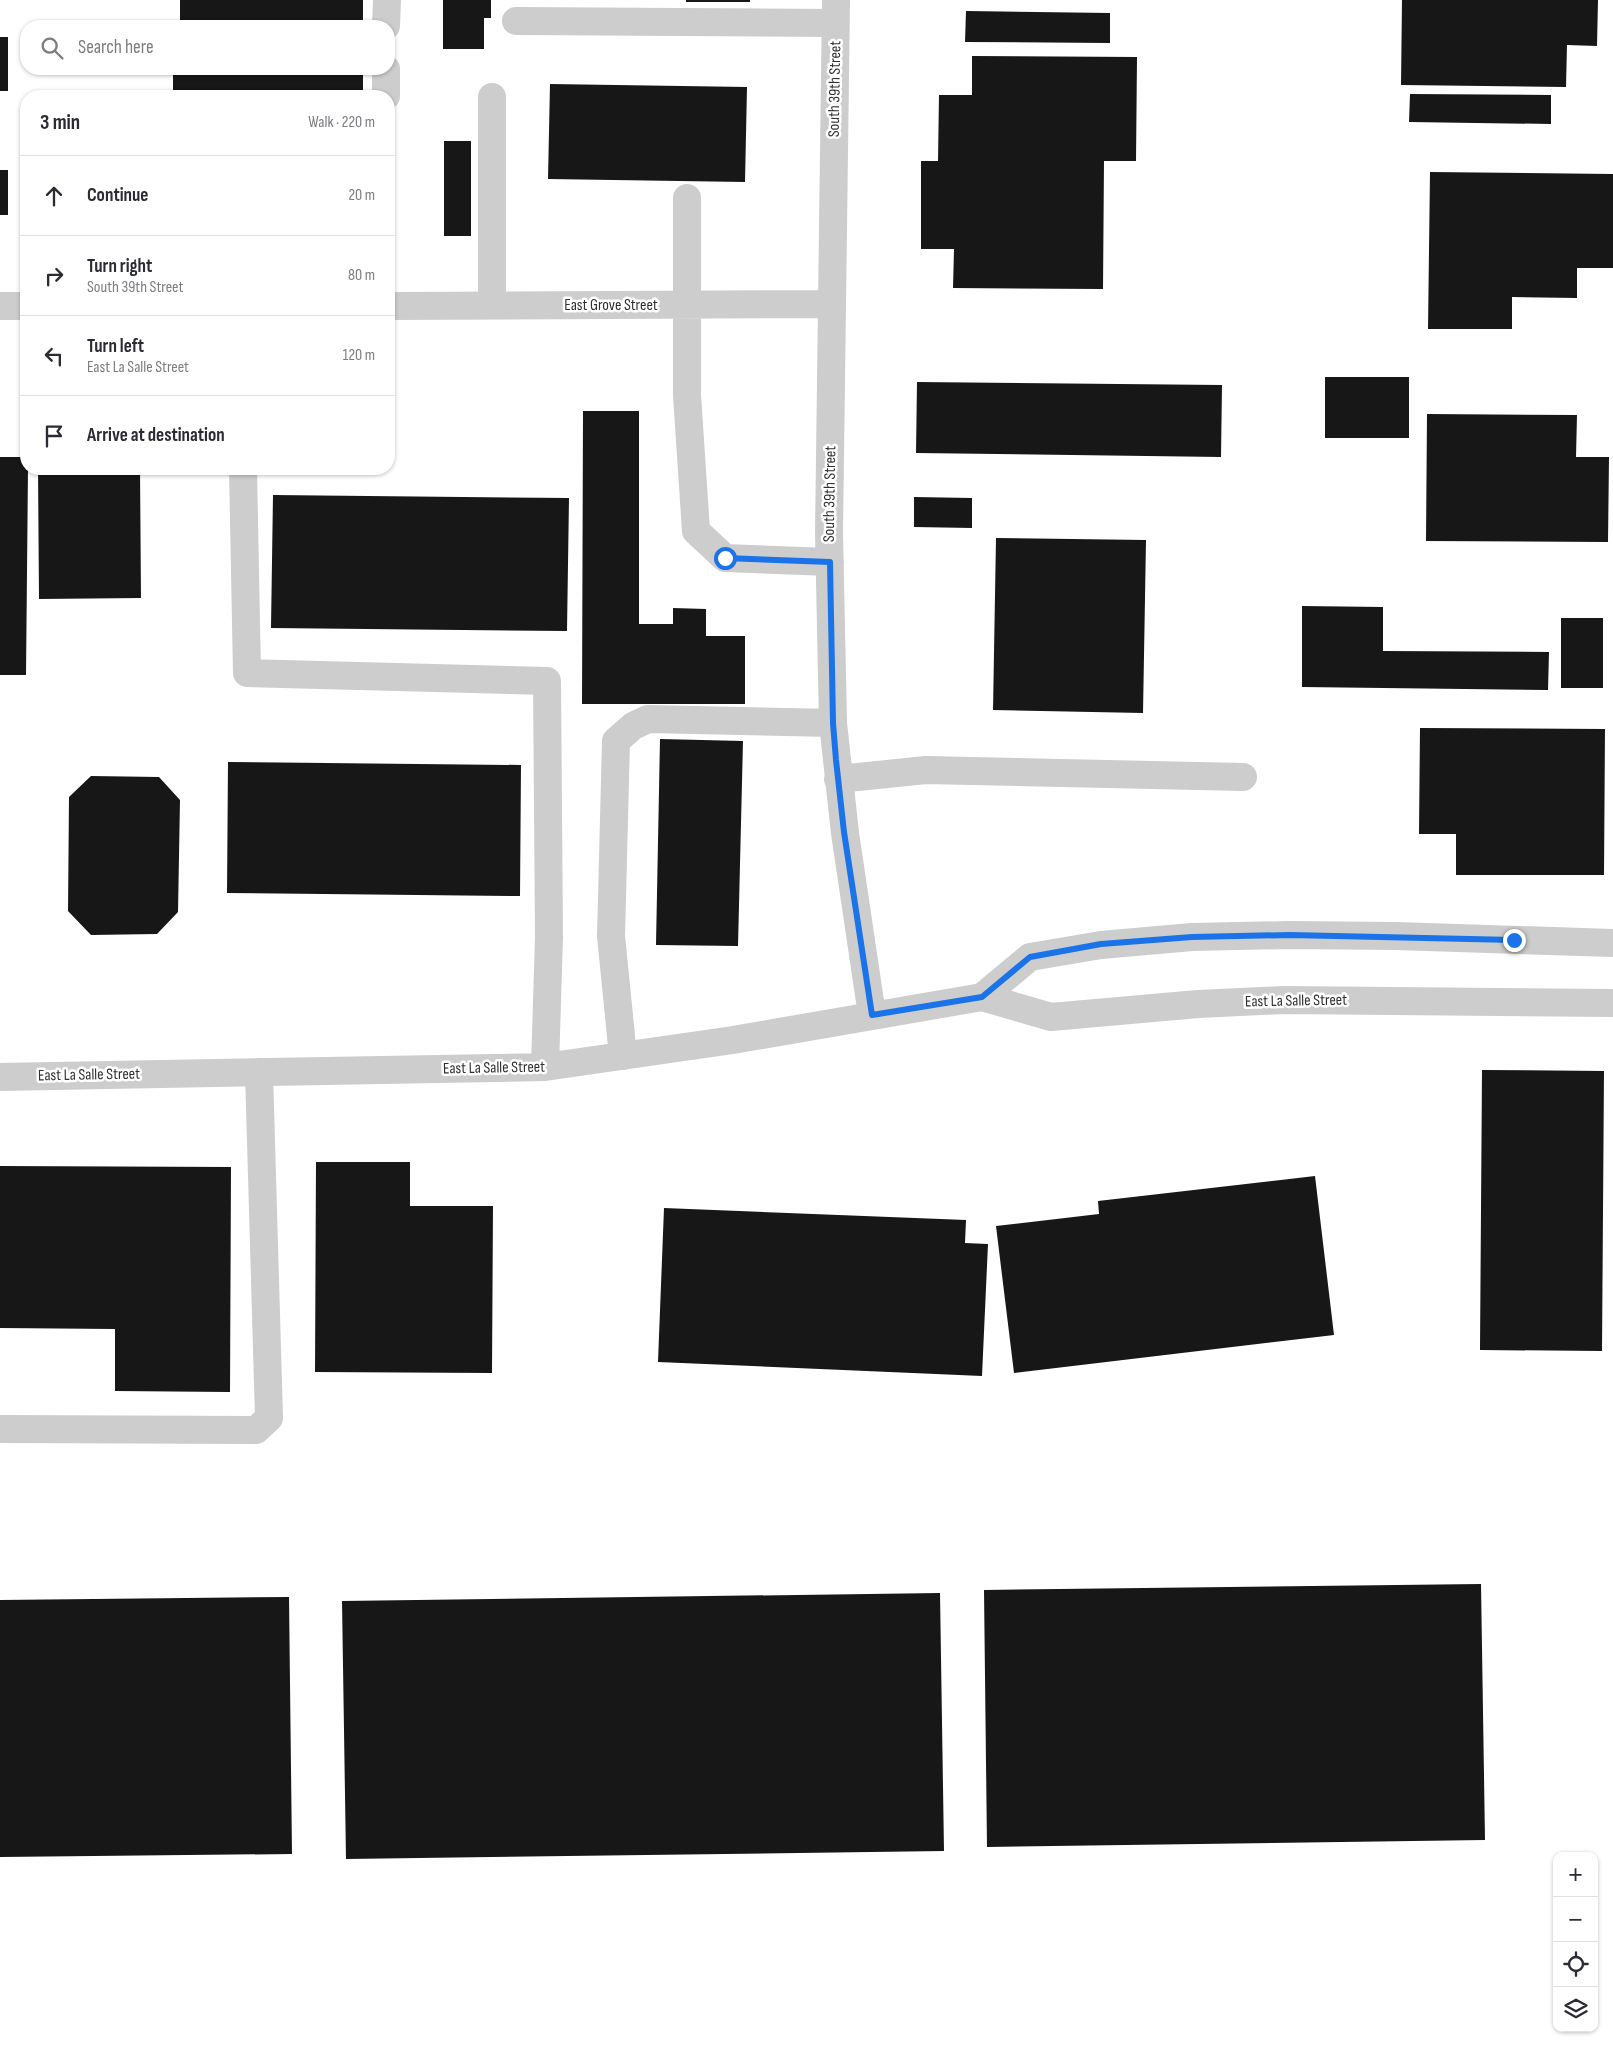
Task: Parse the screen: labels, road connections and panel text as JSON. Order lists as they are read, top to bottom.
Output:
{
  "streets": {
    "street": ["South 39th Street", "East Grove Street", "East La Salle Street"]
  },
  "crossings": [
    ["South 39th Street", "East Grove Street"],
    ["South 39th Street", "East La Salle Street"]
  ],
  "page": {
    "search": "Search here",
    "heading": ["3 min", "Walk · 220 m"],
    "list": [
      ["Continue", "20 m"],
      ["Turn right", "South 39th Street", "80 m"],
      ["Turn left", "East La Salle Street", "120 m"],
      "Arrive at destination"
    ],
    "map_buttons": ["+", "−"]
  }
}
